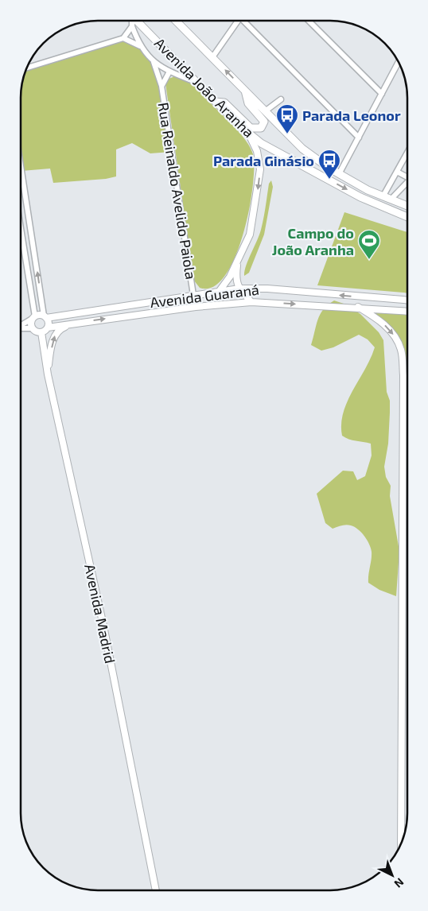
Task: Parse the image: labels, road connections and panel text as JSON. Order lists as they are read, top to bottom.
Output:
{
  "streets": {
    "main road": ["Avenida João Aranha"],
    "street": ["Rua Reinaldo Avelido Paiola", "Avenida Guaraná", "Avenida Madrid"]
  },
  "crossings": [
    ["Rua Reinaldo Avelido Paiola", "Avenida Guaraná"],
    ["Avenida Guaraná", "Avenida Madrid"]
  ],
  "places": {
    "bus stop": ["Parada Leonor", "Parada Ginásio"],
    "sports": ["Campo do João Aranha"]
  },
  "north": "bottom right"
}
